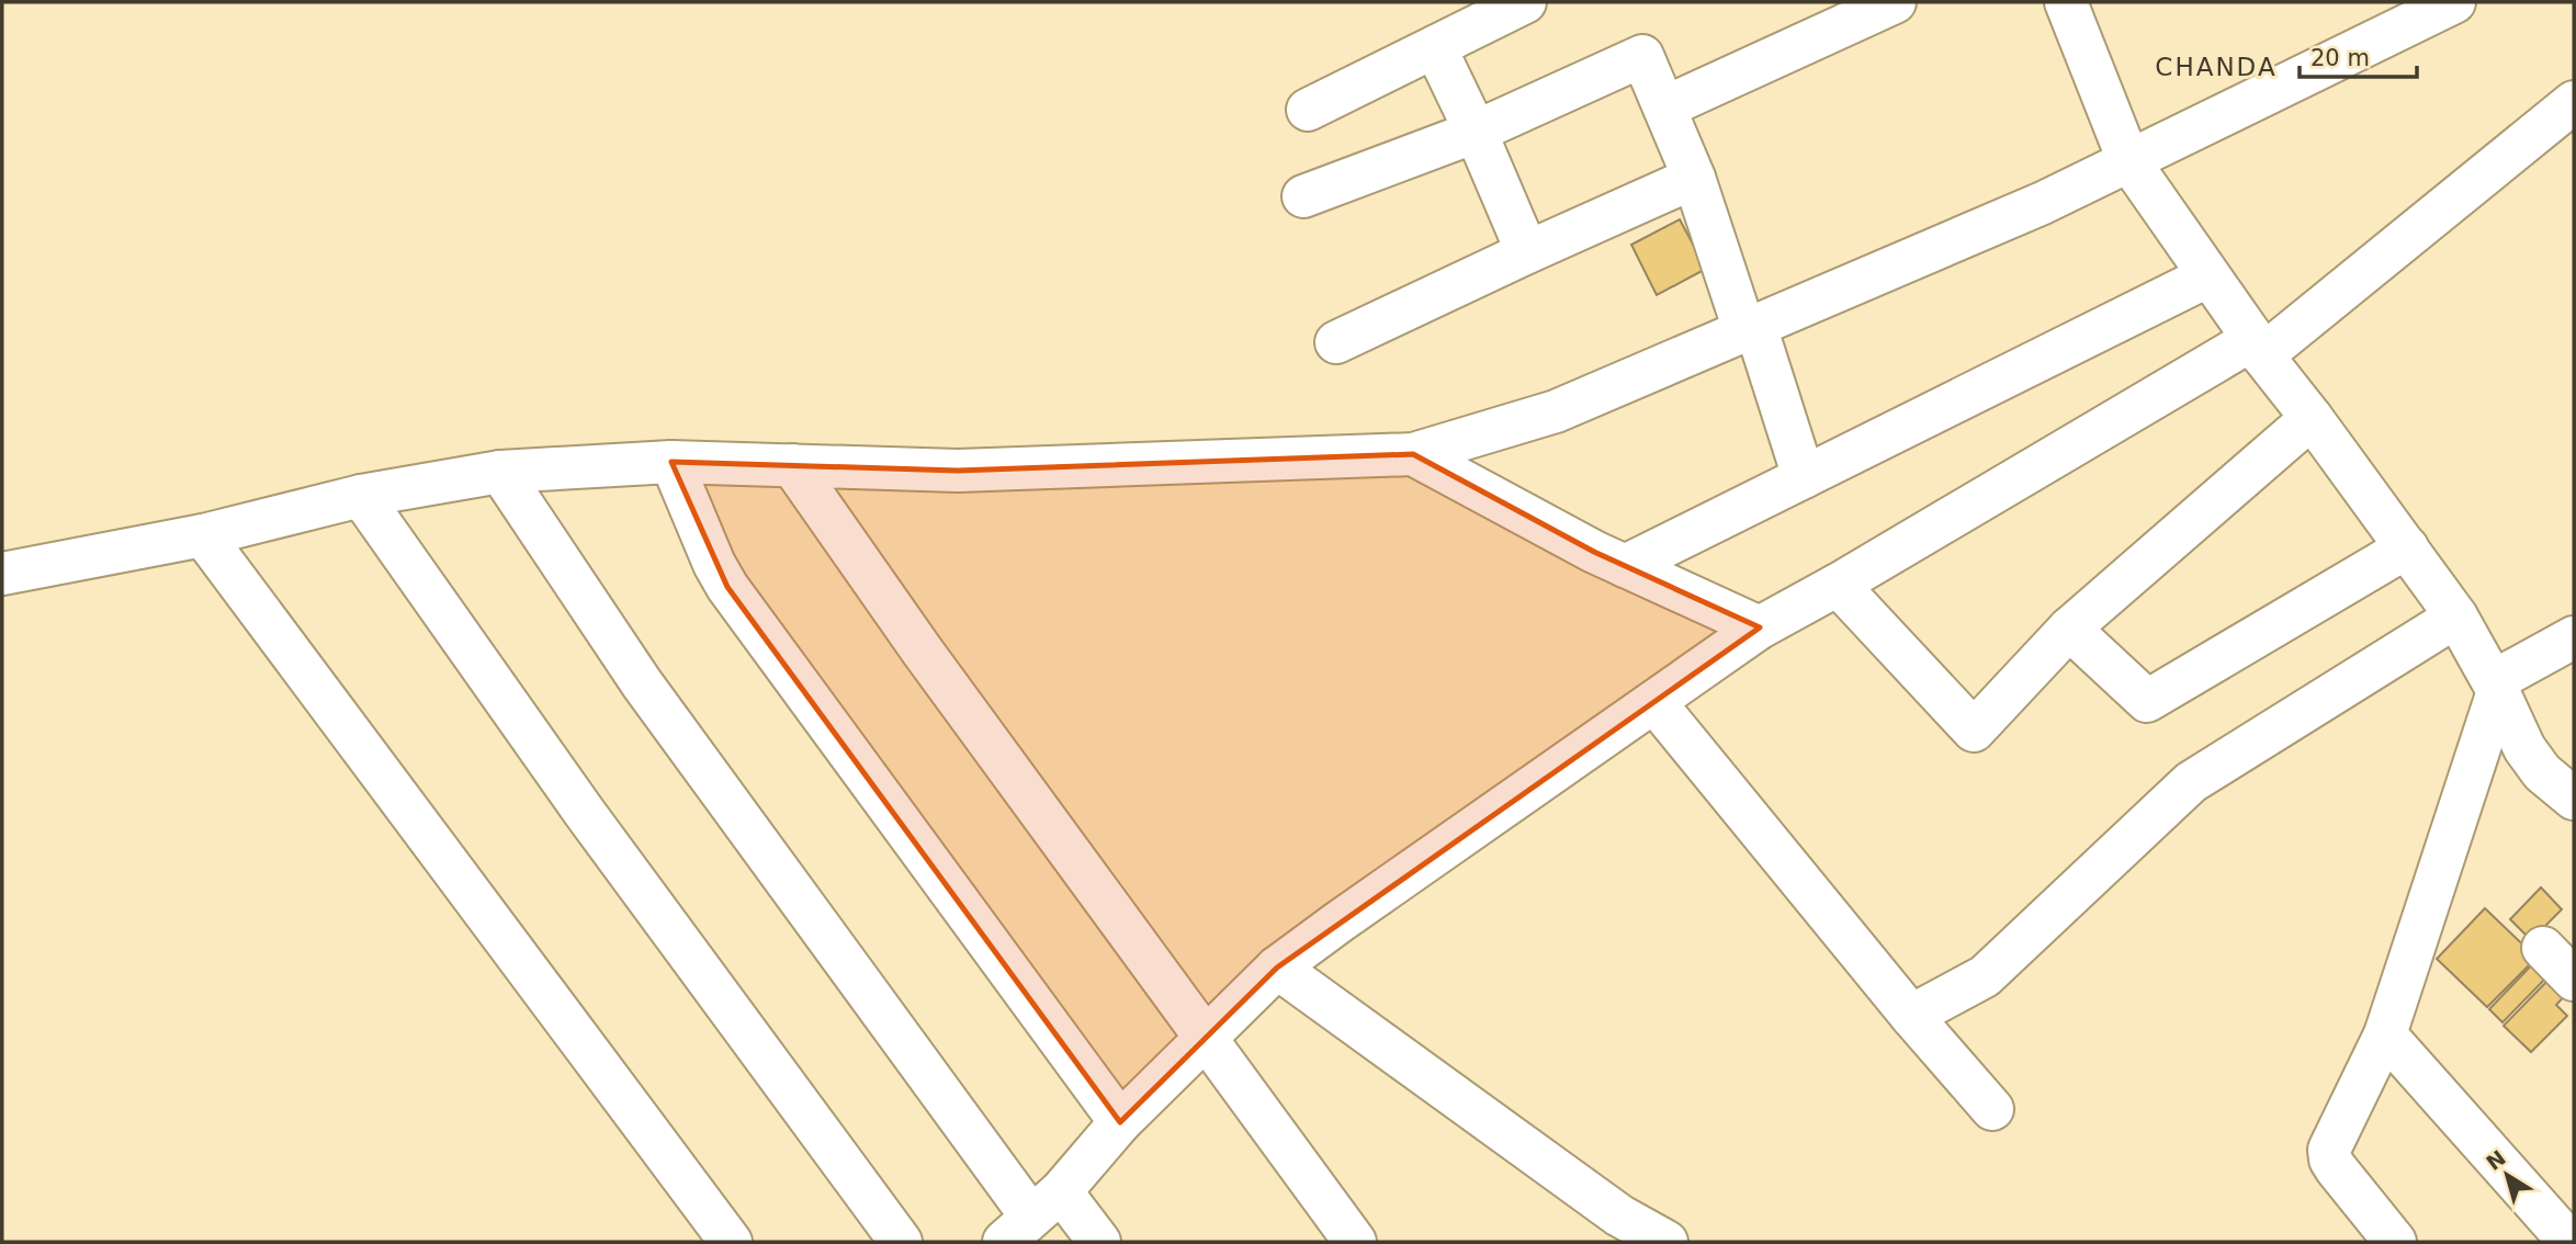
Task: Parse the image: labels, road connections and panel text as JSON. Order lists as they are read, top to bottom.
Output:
{
  "districts": ["CHANDA"],
  "scale_bar": "20 m",
  "north": "top left"
}
